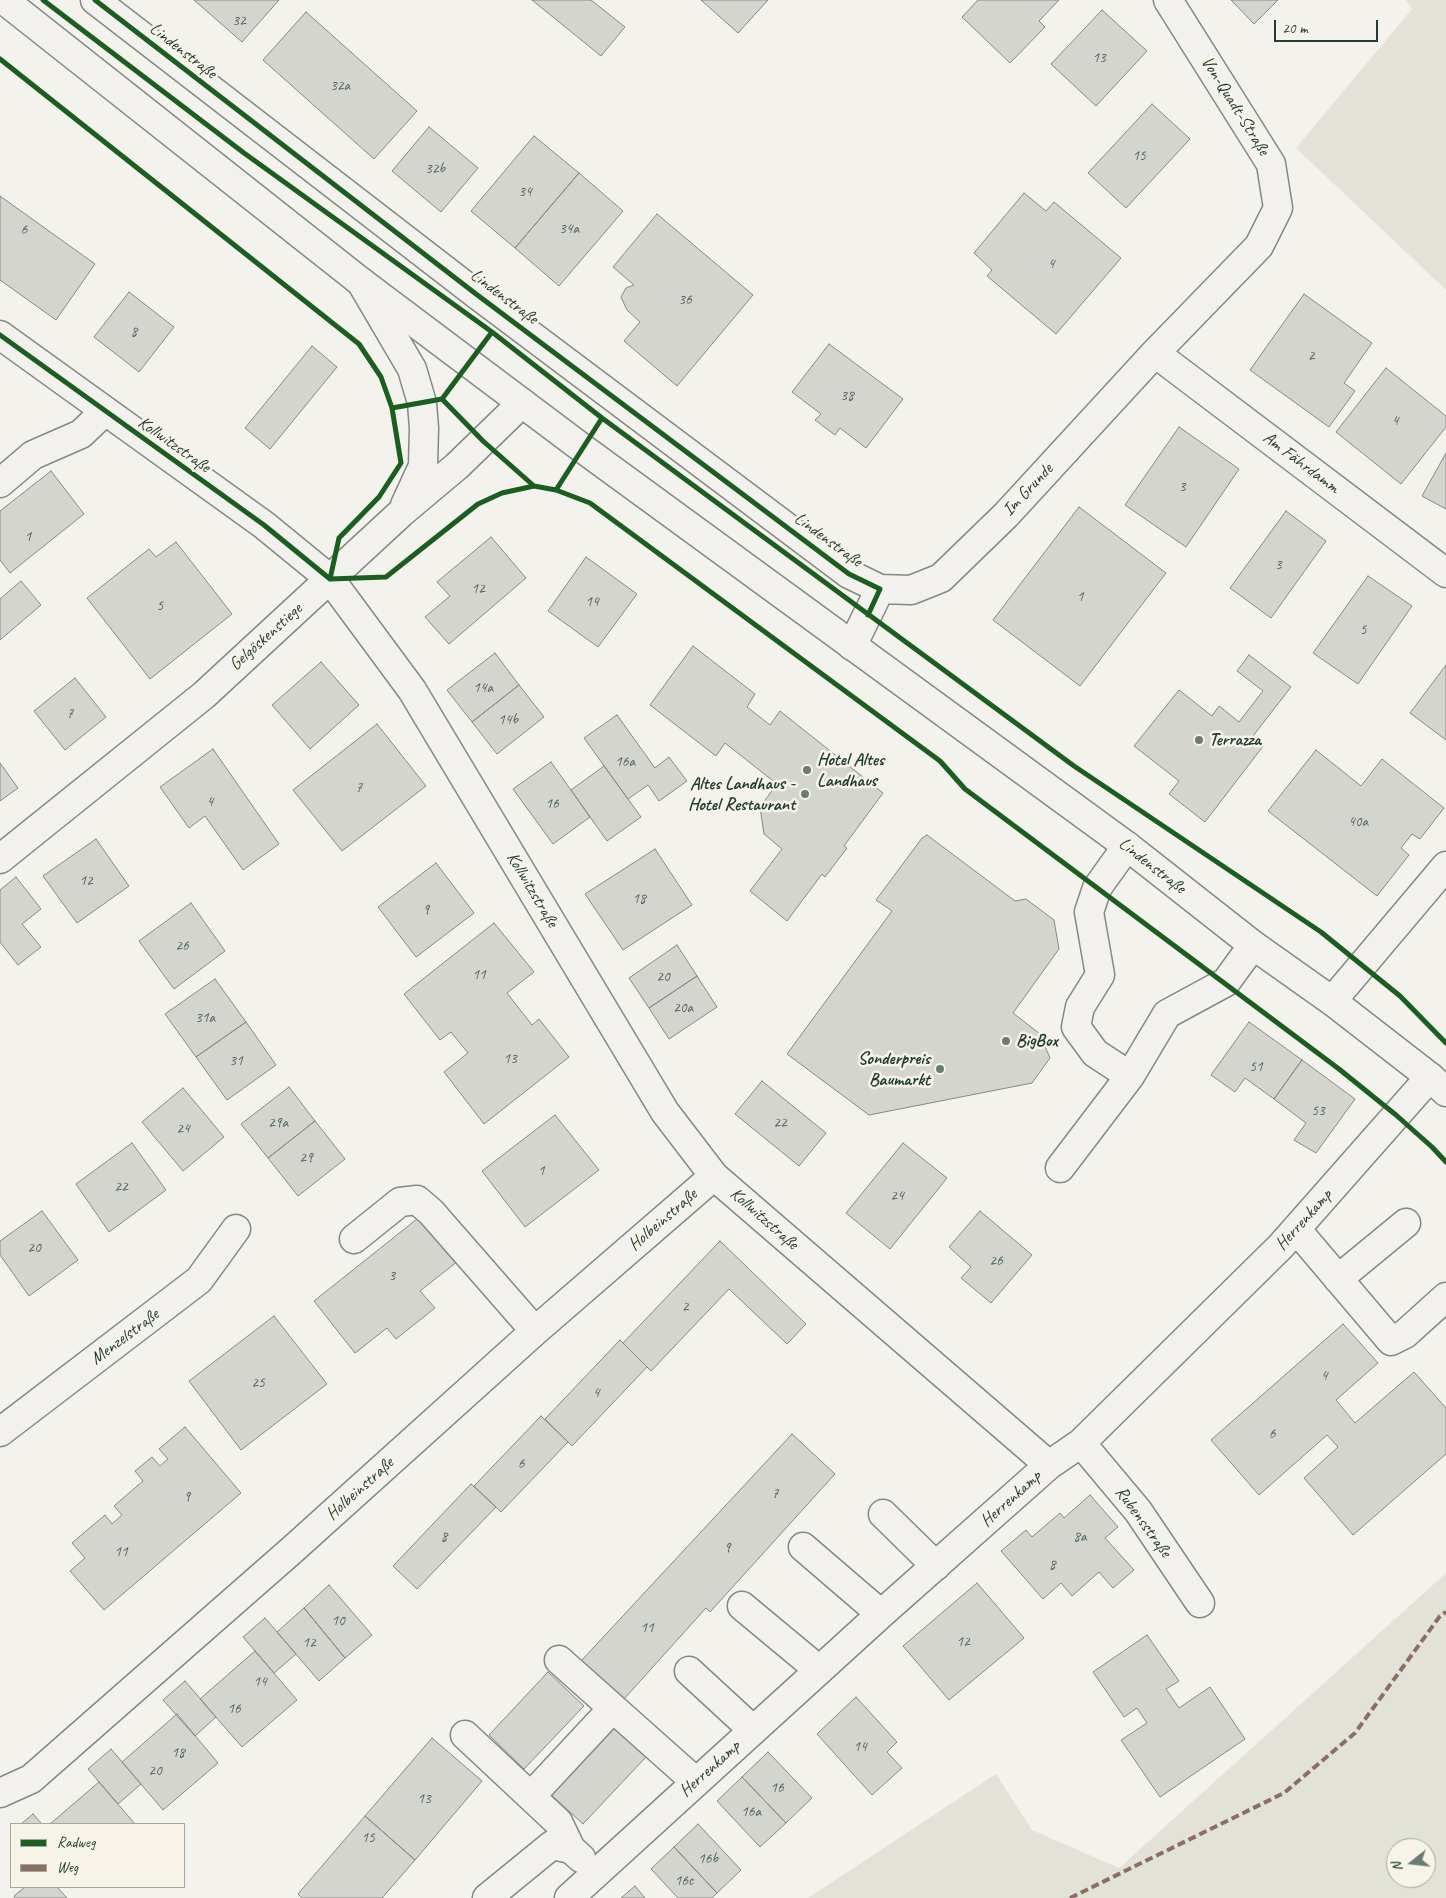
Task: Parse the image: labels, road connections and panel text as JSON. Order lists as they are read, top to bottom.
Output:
{
  "streets": {
    "street": [
      "Lindenstraße",
      "Von-Quadt-Straße",
      "Kollwitzstraße",
      "Am Fährdamm",
      "Im Grunde",
      "Gelgöskenstiege",
      "Holbeinstraße",
      "Herrenkamp",
      "Menzelstraße",
      "Rubensstraße"
    ]
  },
  "crossings": [
    ["Lindenstraße", "Im Grunde"],
    ["Lindenstraße", "Gelgöskenstiege"],
    ["Lindenstraße", "Herrenkamp"],
    ["Von-Quadt-Straße", "Am Fährdamm"],
    ["Von-Quadt-Straße", "Im Grunde"],
    ["Kollwitzstraße", "Gelgöskenstiege"],
    ["Kollwitzstraße", "Holbeinstraße"],
    ["Kollwitzstraße", "Herrenkamp"],
    ["Am Fährdamm", "Im Grunde"],
    ["Herrenkamp", "Rubensstraße"]
  ],
  "places": [
    "Terrazza",
    "Hotel Altes Landhaus",
    "Altes Landhaus - Hotel Restaurant",
    "BigBox",
    "Sonderpreis Baumarkt"
  ],
  "house_numbers": [
    "32",
    "13",
    "32a",
    "15",
    "32b",
    "34",
    "34a",
    "6",
    "4",
    "36",
    "8",
    "2",
    "38",
    "4",
    "3",
    "1",
    "3",
    "12",
    "1",
    "14",
    "5",
    "5",
    "14a",
    "7",
    "14b",
    "16a",
    "7",
    "4",
    "16",
    "40a",
    "12",
    "18",
    "9",
    "26",
    "11",
    "20",
    "20a",
    "31a",
    "13",
    "31",
    "51",
    "53",
    "29a",
    "22",
    "24",
    "29",
    "1",
    "22",
    "24",
    "20",
    "26",
    "3",
    "2",
    "4",
    "25",
    "4",
    "6",
    "6",
    "7",
    "9",
    "8",
    "8a",
    "9",
    "11",
    "8",
    "10",
    "11",
    "12",
    "12",
    "14",
    "16",
    "14",
    "18",
    "20",
    "16",
    "13",
    "16a",
    "15",
    "16b",
    "16c"
  ],
  "legend": ["Radweg", "Weg"],
  "scale_bar": "20 m",
  "north": "left"
}
